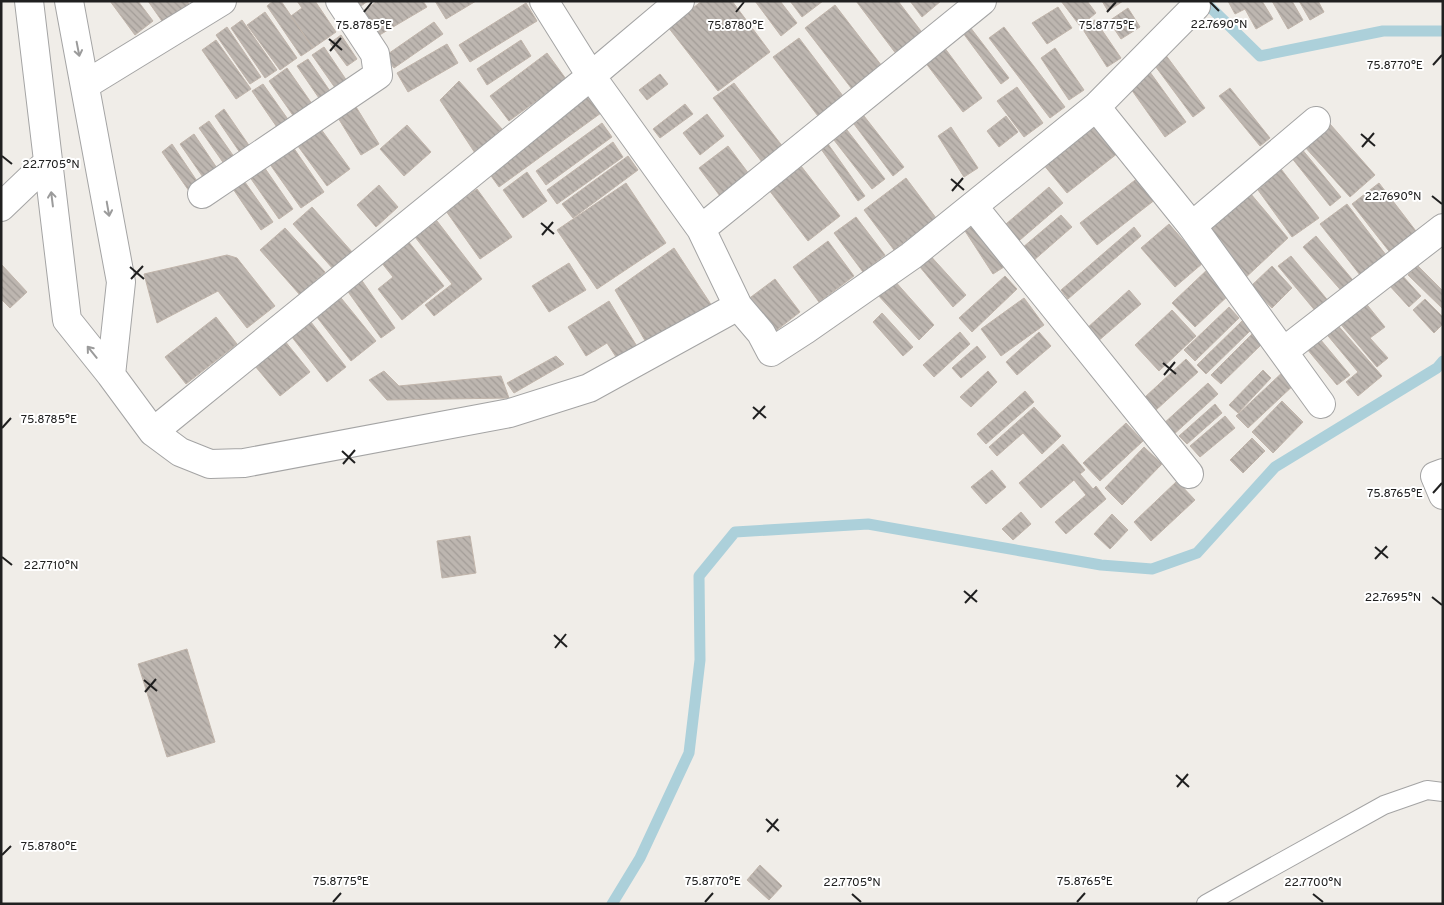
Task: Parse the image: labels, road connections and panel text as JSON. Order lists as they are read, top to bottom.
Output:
{
  "coordinates": [
    "22.7690°N",
    "75.8785°E",
    "75.8780°E",
    "75.8775°E",
    "75.8770°E",
    "22.7705°N",
    "75.8765°E",
    "22.7710°N",
    "22.7695°N",
    "22.7700°N"
  ]
}
